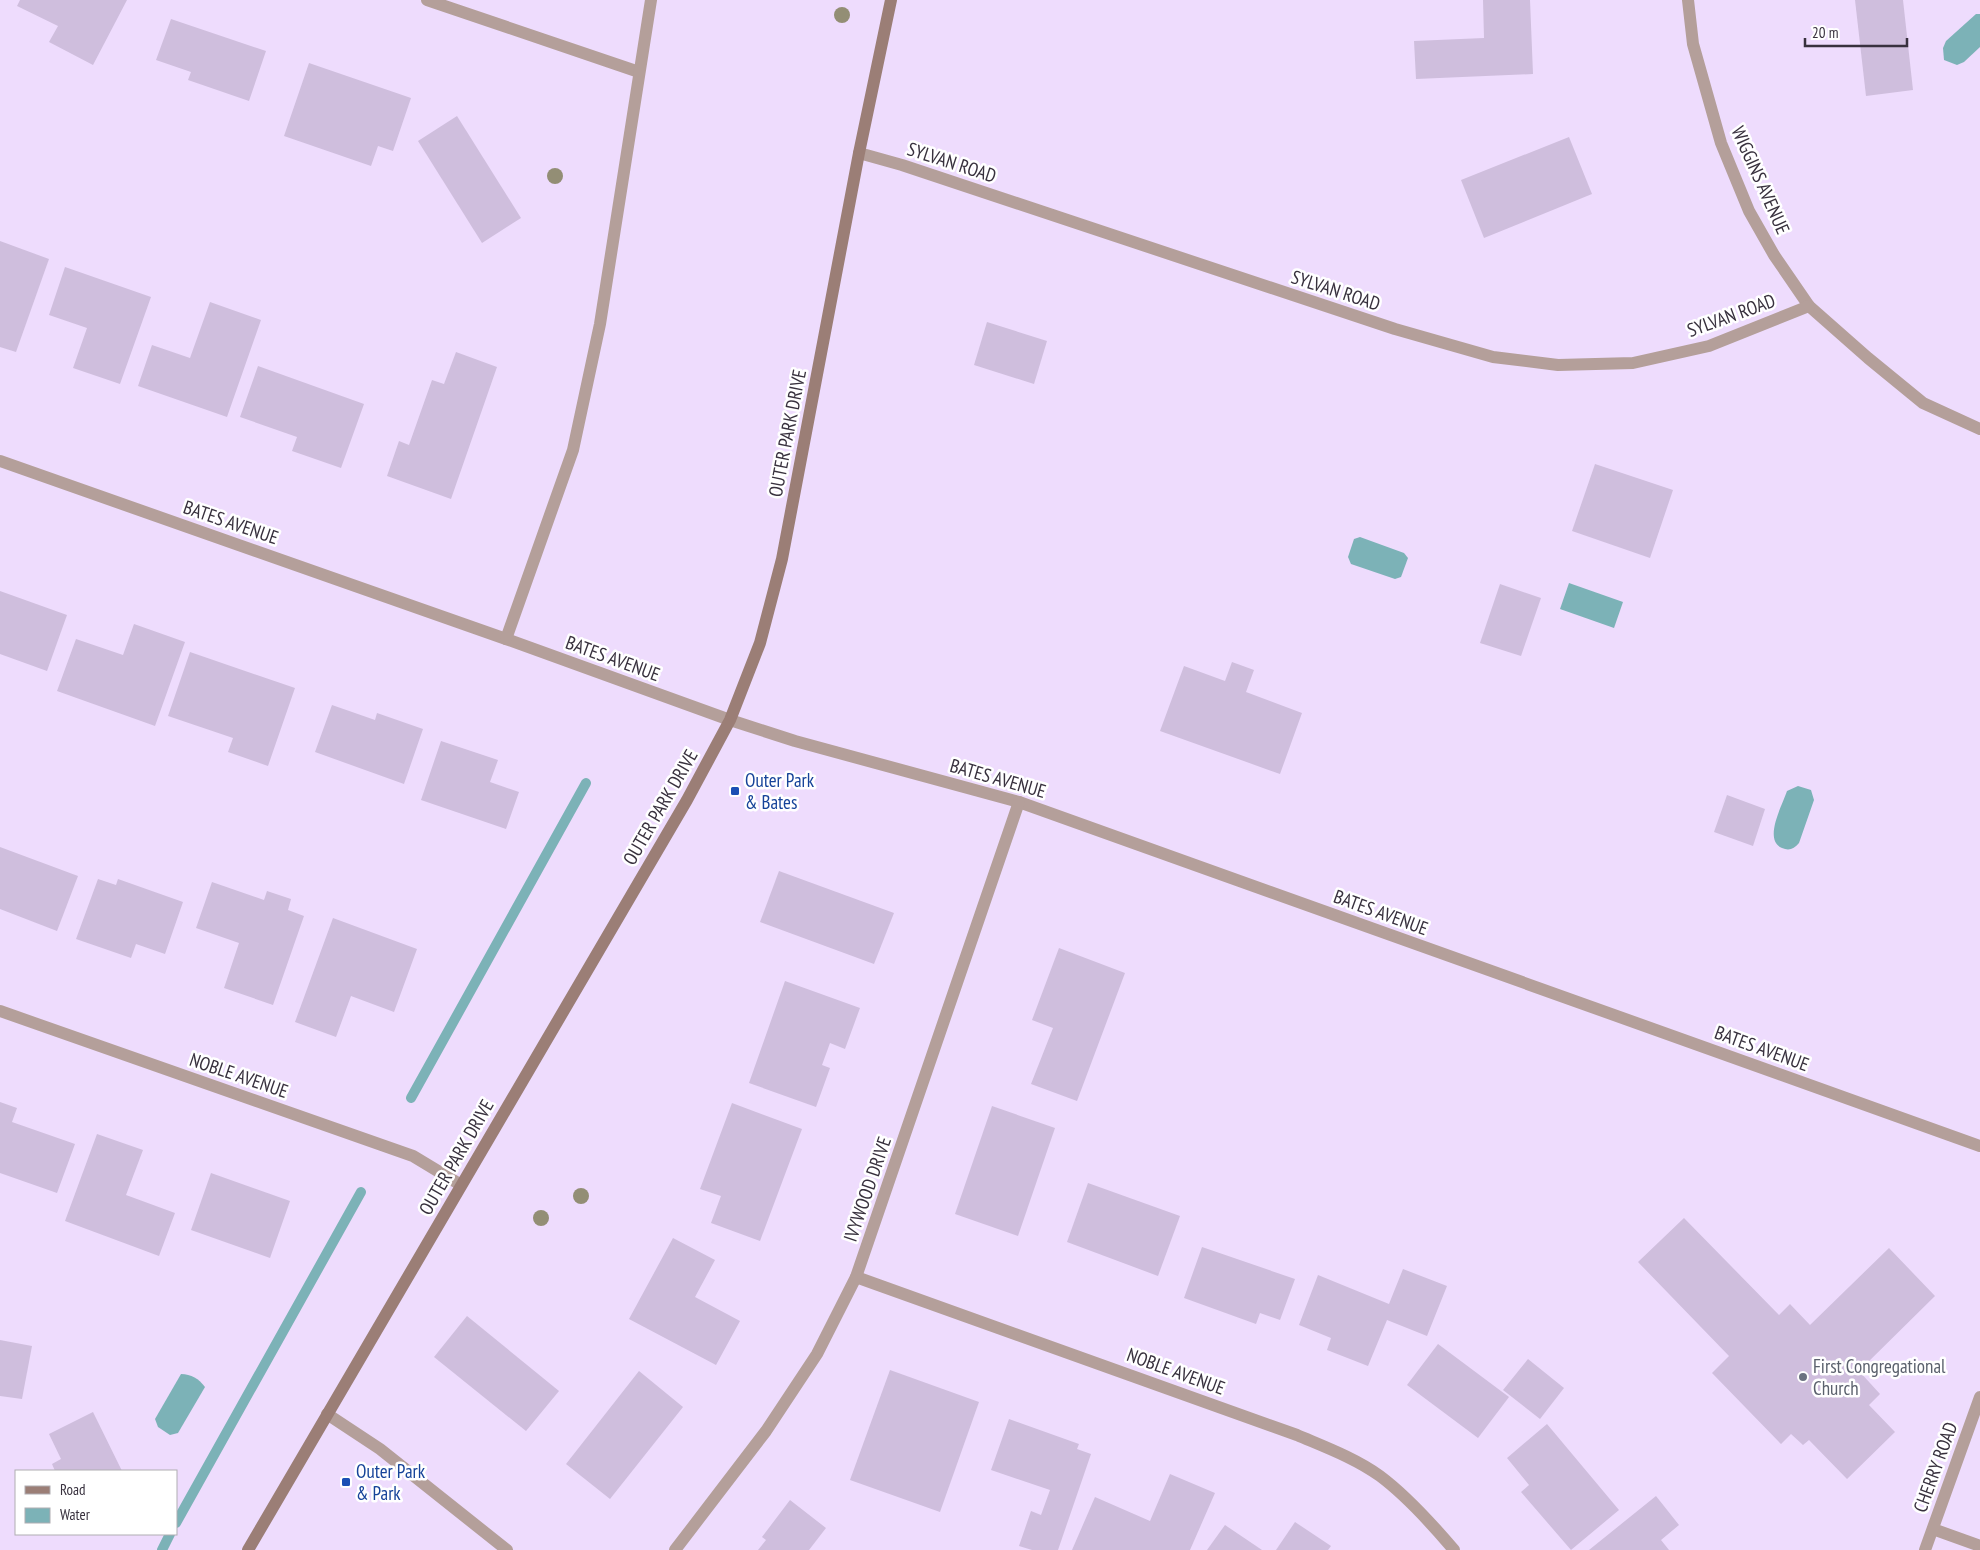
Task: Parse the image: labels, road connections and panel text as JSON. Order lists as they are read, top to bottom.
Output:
{
  "streets": {
    "street": [
      "SYLVAN ROAD",
      "WIGGINS AVENUE",
      "OUTER PARK DRIVE",
      "BATES AVENUE",
      "NOBLE AVENUE",
      "IVYWOOD DRIVE",
      "CHERRY ROAD"
    ]
  },
  "crossings": [
    ["SYLVAN ROAD", "WIGGINS AVENUE"],
    ["SYLVAN ROAD", "OUTER PARK DRIVE"],
    ["OUTER PARK DRIVE", "BATES AVENUE"],
    ["OUTER PARK DRIVE", "NOBLE AVENUE"],
    ["BATES AVENUE", "IVYWOOD DRIVE"],
    ["NOBLE AVENUE", "IVYWOOD DRIVE"]
  ],
  "places": {
    "transit": ["Outer Park & Bates", "Outer Park & Park"],
    "other": ["First Congregational Church"]
  },
  "legend": ["Road", "Water"],
  "scale_bar": "20 m"
}
